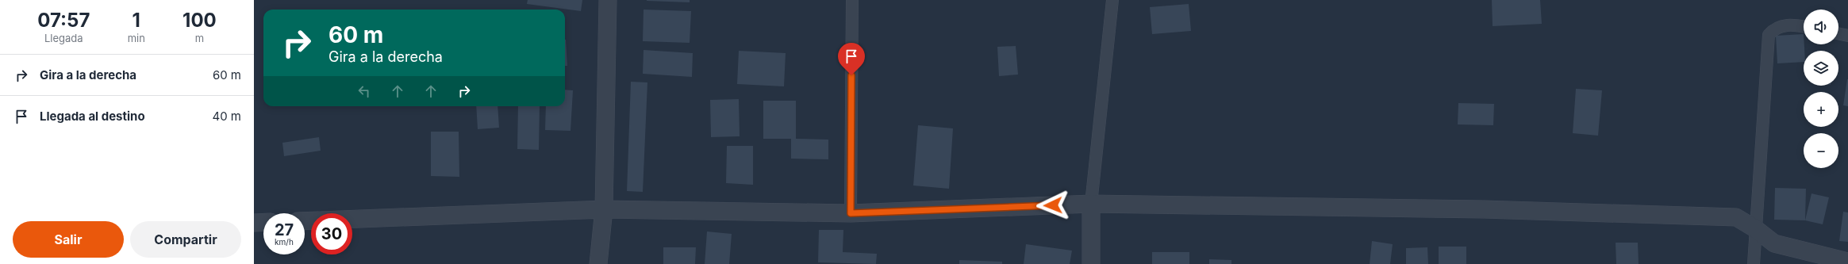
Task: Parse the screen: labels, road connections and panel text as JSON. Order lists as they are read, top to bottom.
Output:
{
  "page": {
    "eta": [
      "07:57",
      "Llegada",
      "1",
      "min",
      "100",
      "m"
    ],
    "map_buttons": ["+", "−"],
    "turn": ["60 m", "Gira a la derecha"],
    "list": [
      {
        "name": "Gira a la derecha",
        "value": "60 m"
      },
      {
        "name": "Llegada al destino",
        "value": "40 m"
      }
    ],
    "speed": "27 km/h",
    "limit": "30",
    "buttons": ["Salir", "Compartir"]
  }
}
